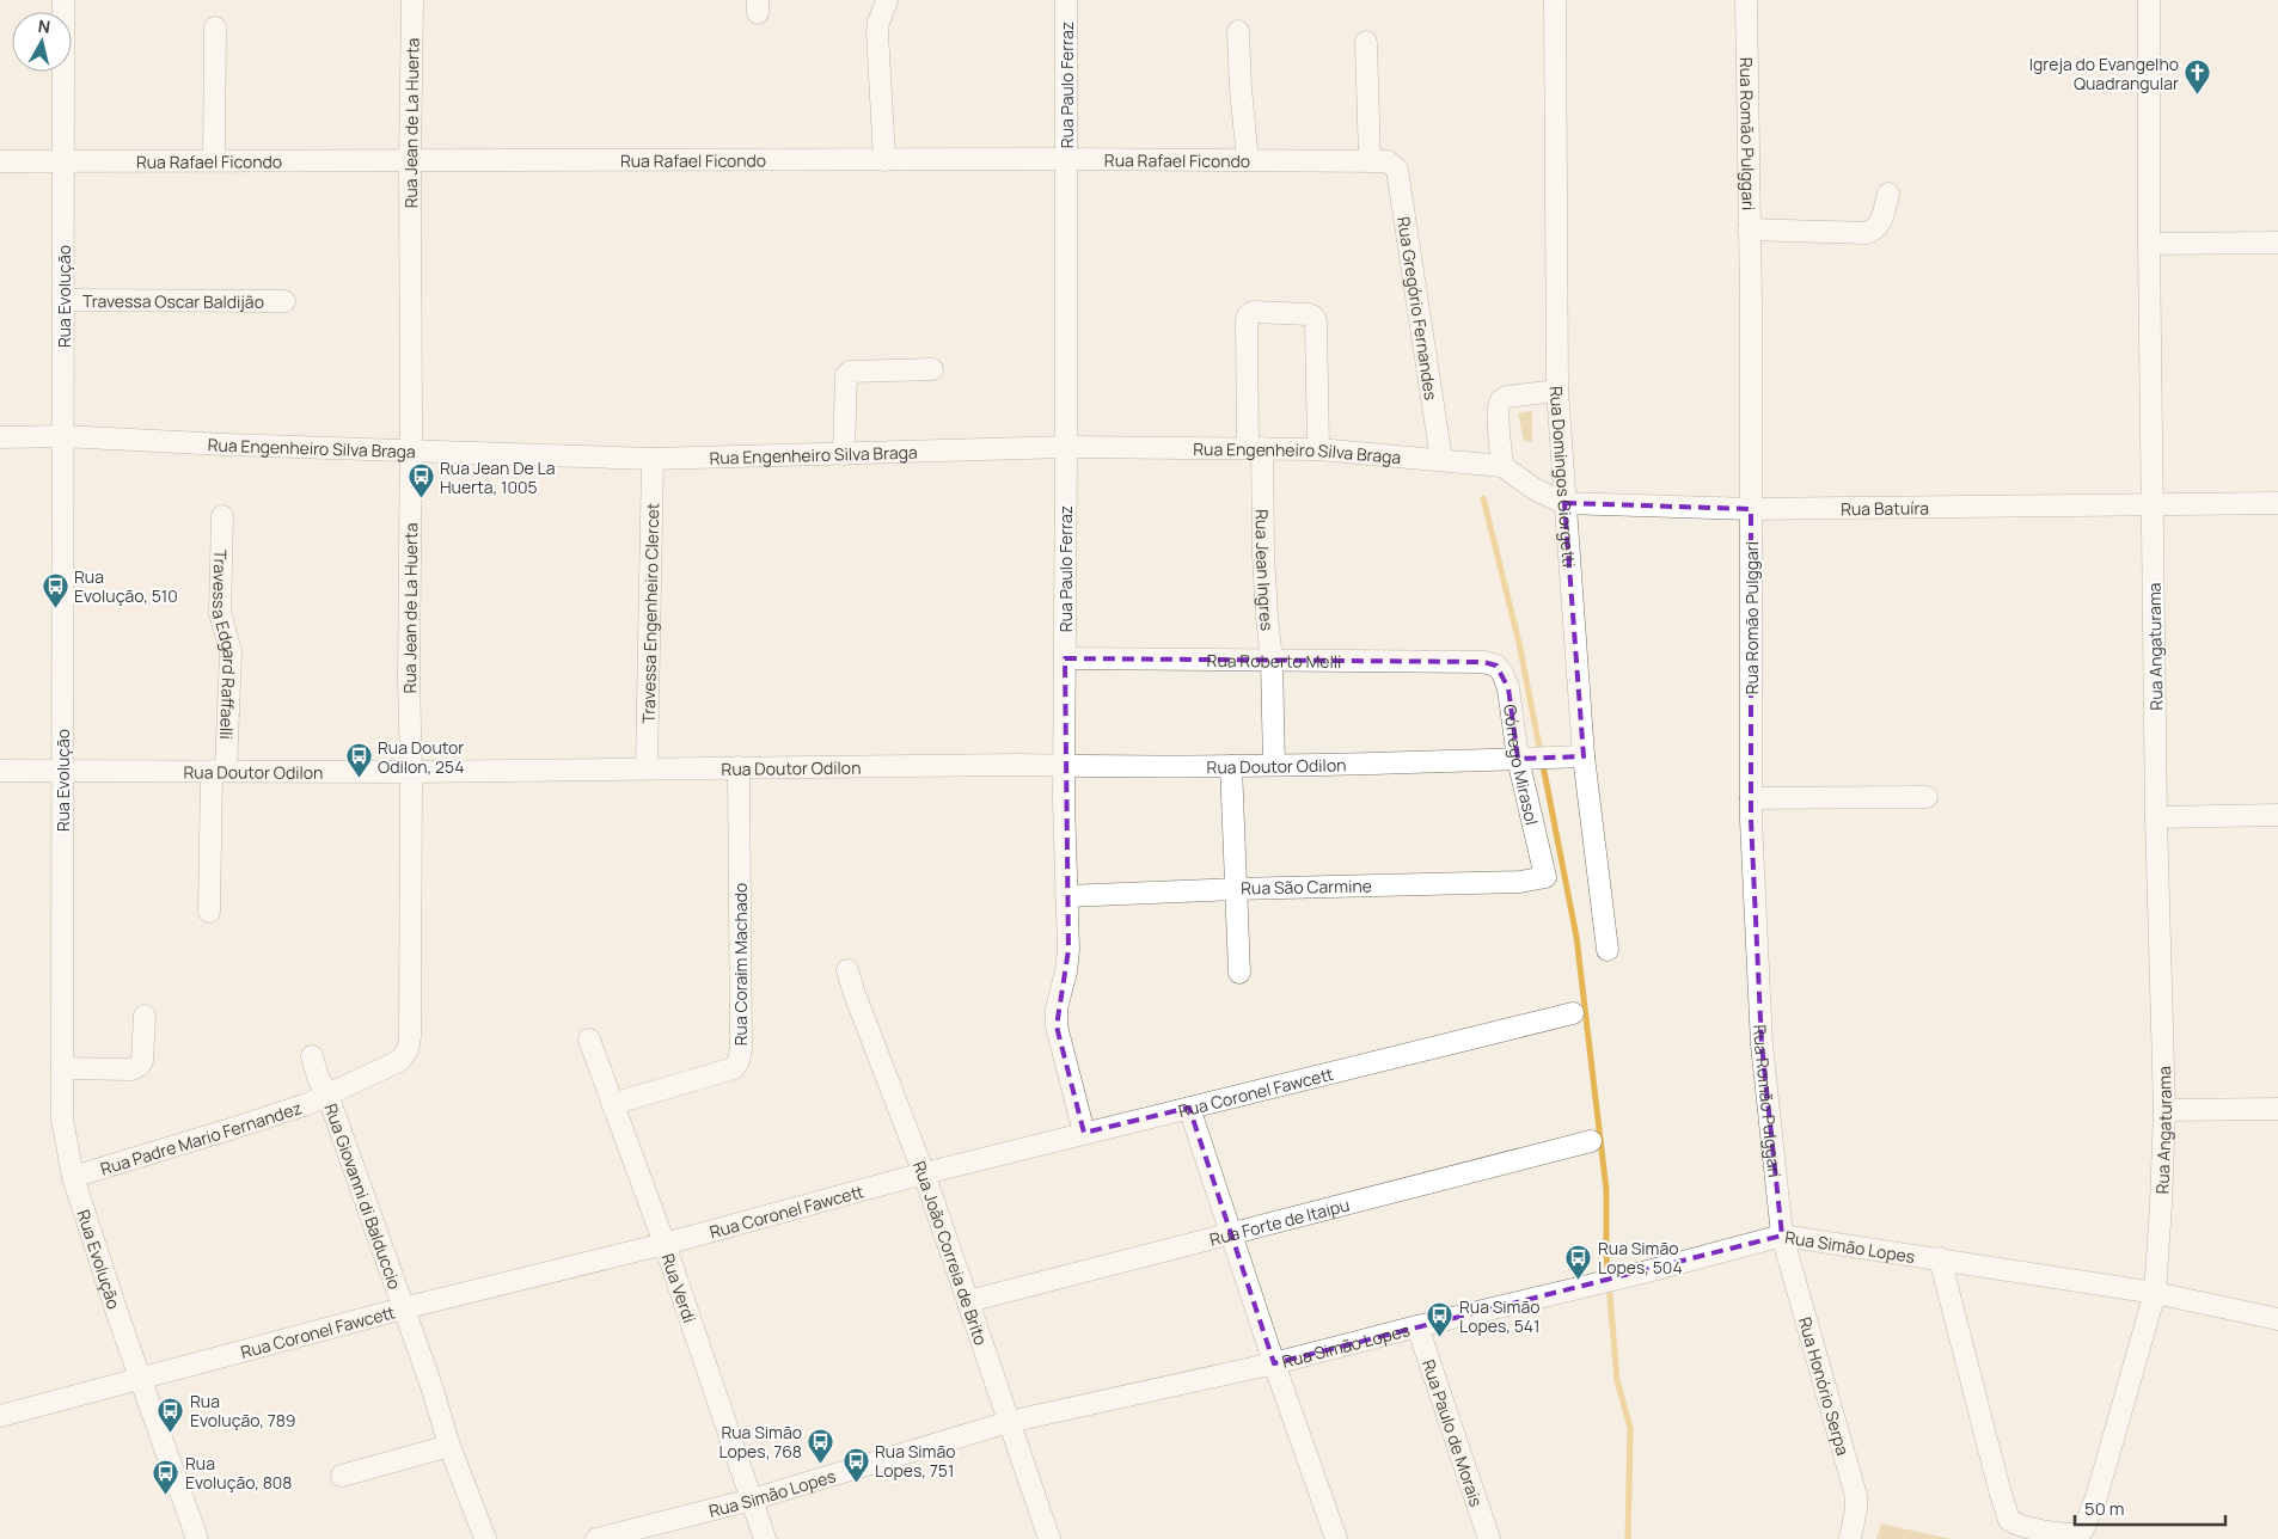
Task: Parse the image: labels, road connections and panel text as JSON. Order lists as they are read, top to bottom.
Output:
{
  "streets": {
    "street": [
      "Rua Paulo Ferraz",
      "Rua Jean de La Huerta",
      "Rua Romão Pulggari",
      "Rua Rafael Ficondo",
      "Rua Evolução",
      "Travessa Oscar Baldijão",
      "Rua Gregório Fernandes",
      "Rua Engenheiro Silva Braga",
      "Rua Domingos Giorgetti",
      "Rua Batuíra",
      "Rua Jean Ingres",
      "Travessa Engenheiro Clercet",
      "Travessa Edgard Raffaelli",
      "Rua Angaturama",
      "Rua Roberto Melli",
      "Córrego Mirasol",
      "Rua Doutor Odilon",
      "Rua São Carmine",
      "Rua Coraim Machado",
      "Rua Coronel Fawcett",
      "Rua Padre Mario Fernandez",
      "Rua Giovanni di Balduccio",
      "Rua Forte de Itaipu",
      "Rua Simão Lopes",
      "Rua João Correia de Brito",
      "Rua Verdi",
      "Rua Honório Serpa",
      "Rua Paulo de Morais"
    ]
  },
  "crossings": [
    ["Rua Paulo Ferraz", "Rua Rafael Ficondo"],
    ["Rua Paulo Ferraz", "Rua Engenheiro Silva Braga"],
    ["Rua Paulo Ferraz", "Rua Roberto Melli"],
    ["Rua Paulo Ferraz", "Rua Doutor Odilon"],
    ["Rua Paulo Ferraz", "Rua São Carmine"],
    ["Rua Paulo Ferraz", "Rua Coronel Fawcett"],
    ["Rua Jean de La Huerta", "Rua Rafael Ficondo"],
    ["Rua Jean de La Huerta", "Rua Engenheiro Silva Braga"],
    ["Rua Jean de La Huerta", "Rua Doutor Odilon"],
    ["Rua Jean de La Huerta", "Rua Padre Mario Fernandez"],
    ["Rua Jean de La Huerta", "Rua Giovanni di Balduccio"],
    ["Rua Romão Pulggari", "Rua Batuíra"],
    ["Rua Romão Pulggari", "Rua Simão Lopes"],
    ["Rua Romão Pulggari", "Rua Honório Serpa"],
    ["Rua Rafael Ficondo", "Rua Evolução"],
    ["Rua Rafael Ficondo", "Rua Gregório Fernandes"],
    ["Rua Evolução", "Travessa Oscar Baldijão"],
    ["Rua Evolução", "Rua Engenheiro Silva Braga"],
    ["Rua Evolução", "Rua Doutor Odilon"],
    ["Rua Evolução", "Rua Coronel Fawcett"],
    ["Rua Evolução", "Rua Padre Mario Fernandez"],
    ["Rua Gregório Fernandes", "Rua Engenheiro Silva Braga"],
    ["Rua Engenheiro Silva Braga", "Rua Batuíra"],
    ["Rua Engenheiro Silva Braga", "Rua Jean Ingres"],
    ["Rua Engenheiro Silva Braga", "Travessa Engenheiro Clercet"],
    ["Rua Domingos Giorgetti", "Rua Batuíra"],
    ["Rua Domingos Giorgetti", "Rua Doutor Odilon"],
    ["Rua Batuíra", "Rua Angaturama"],
    ["Rua Jean Ingres", "Rua Roberto Melli"],
    ["Rua Jean Ingres", "Rua Doutor Odilon"],
    ["Travessa Engenheiro Clercet", "Rua Doutor Odilon"],
    ["Travessa Edgard Raffaelli", "Rua Doutor Odilon"],
    ["Rua Angaturama", "Rua Simão Lopes"],
    ["Rua Roberto Melli", "Córrego Mirasol"],
    ["Córrego Mirasol", "Rua Doutor Odilon"],
    ["Córrego Mirasol", "Rua São Carmine"],
    ["Rua Doutor Odilon", "Rua Coraim Machado"],
    ["Rua Coraim Machado", "Rua Verdi"],
    ["Rua Coronel Fawcett", "Rua Giovanni di Balduccio"],
    ["Rua Coronel Fawcett", "Rua João Correia de Brito"],
    ["Rua Coronel Fawcett", "Rua Verdi"],
    ["Rua Padre Mario Fernandez", "Rua Giovanni di Balduccio"],
    ["Rua Forte de Itaipu", "Rua João Correia de Brito"],
    ["Rua Simão Lopes", "Rua João Correia de Brito"],
    ["Rua Simão Lopes", "Rua Verdi"],
    ["Rua Simão Lopes", "Rua Honório Serpa"],
    ["Rua Simão Lopes", "Rua Paulo de Morais"]
  ],
  "places": {
    "church": ["Igreja do Evangelho Quadrangular"],
    "bus stop": [
      "Rua Jean De La Huerta, 1005",
      "Rua Evolução, 510",
      "Rua Doutor Odilon, 254",
      "Rua Simão Lopes, 504",
      "Rua Simão Lopes, 541",
      "Rua Evolução, 789",
      "Rua Simão Lopes, 768",
      "Rua Simão Lopes, 751",
      "Rua Evolução, 808"
    ]
  },
  "scale_bar": "50 m",
  "north": "top"
}
